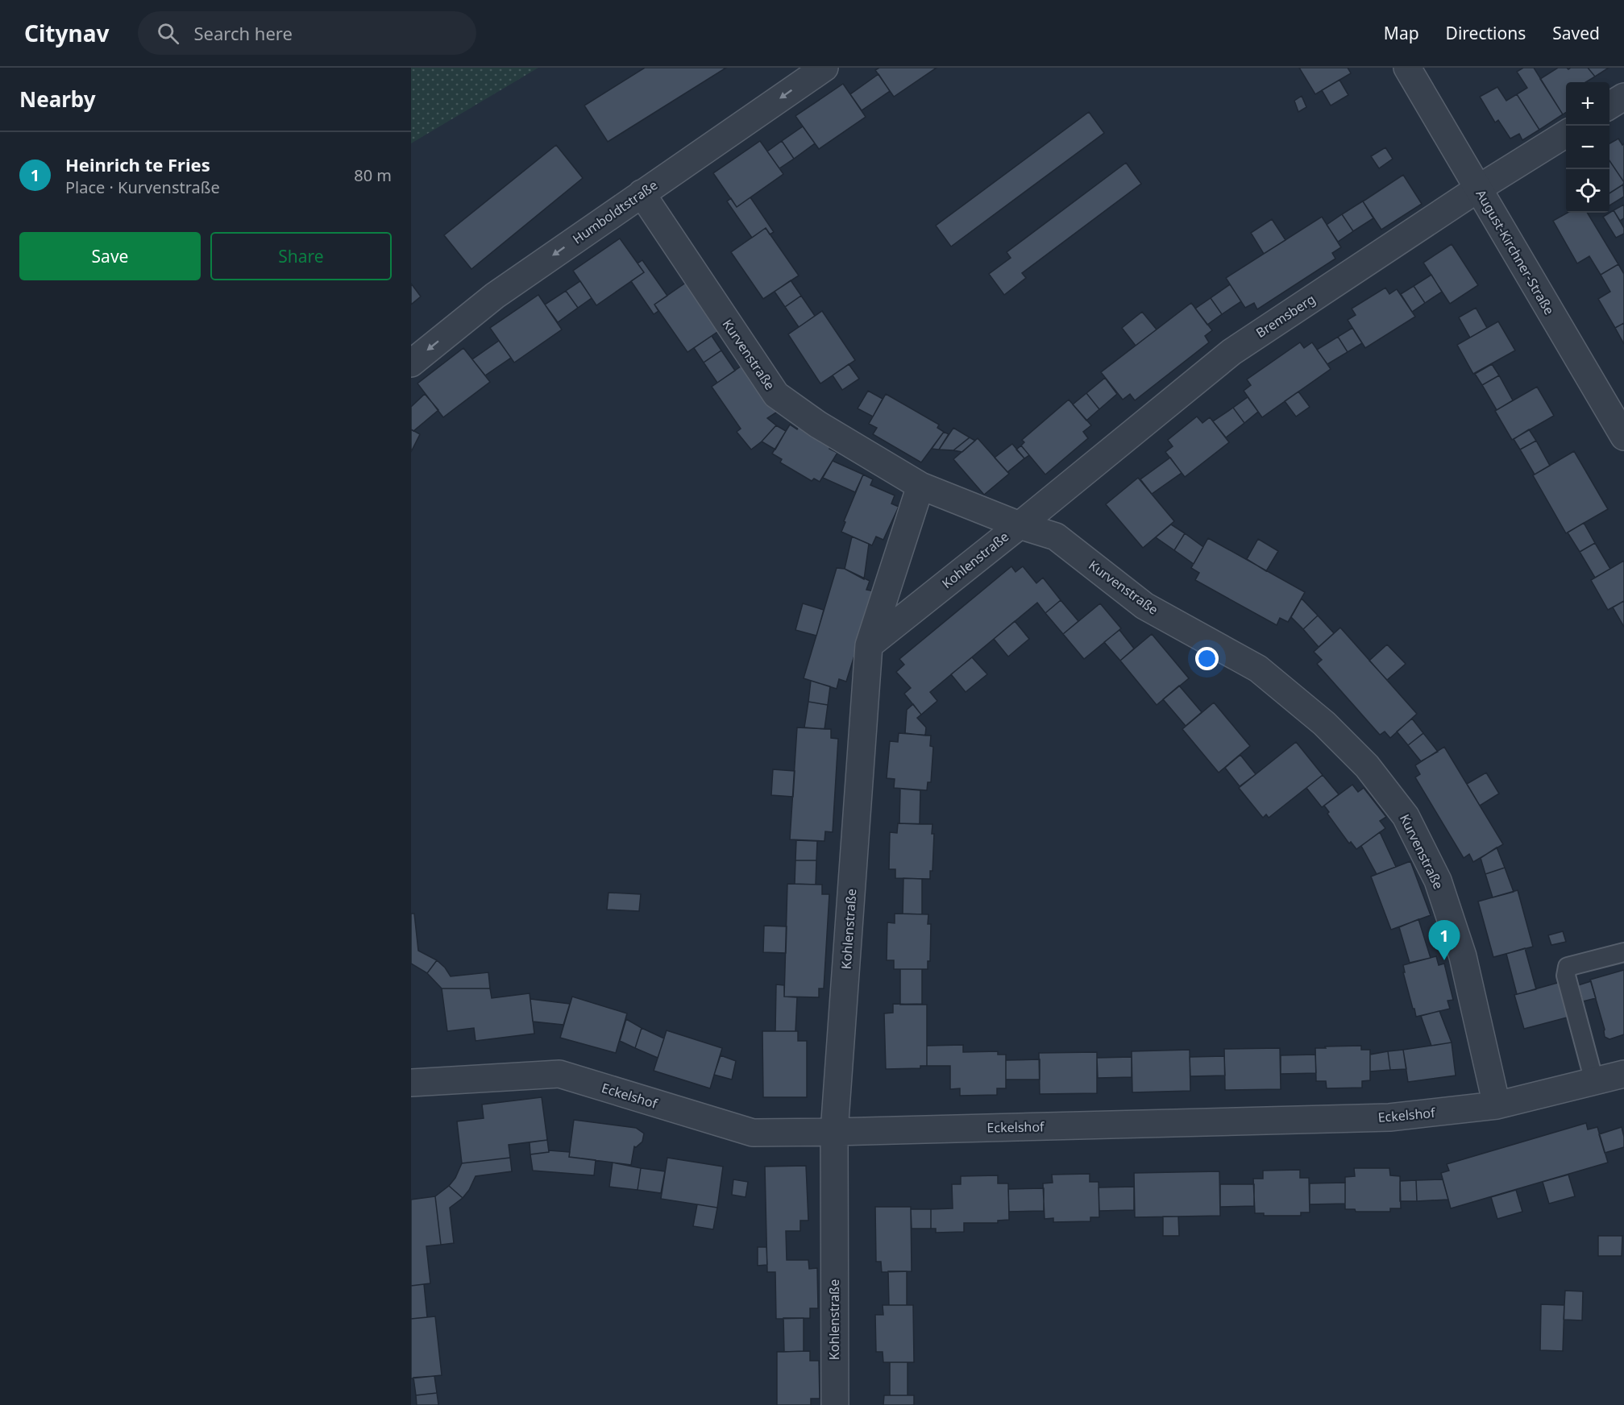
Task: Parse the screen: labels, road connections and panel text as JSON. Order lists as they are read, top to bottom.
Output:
{
  "streets": {
    "street": [
      "Humboldtstraße",
      "August-Kirchner-Straße",
      "Bremsberg",
      "Kurvenstraße",
      "Kohlenstraße",
      "Eckelshof"
    ]
  },
  "crossings": [
    ["Humboldtstraße", "Kurvenstraße"],
    ["August-Kirchner-Straße", "Bremsberg"],
    ["Bremsberg", "Kurvenstraße"],
    ["Bremsberg", "Kohlenstraße"],
    ["Kurvenstraße", "Kohlenstraße"],
    ["Kurvenstraße", "Eckelshof"],
    ["Kohlenstraße", "Eckelshof"]
  ],
  "one_way": ["Humboldtstraße"],
  "page": {
    "header": "Citynav",
    "search": "Search here",
    "nav": ["Map", "Directions", "Saved"],
    "heading": "Nearby",
    "map_buttons": ["+", "−"],
    "list": [
      {
        "mark": "1",
        "name": "Heinrich te Fries",
        "note": "Place · Kurvenstraße",
        "value": "80 m"
      }
    ],
    "buttons": ["Save", "Share"],
    "pins": "1"
  }
}
